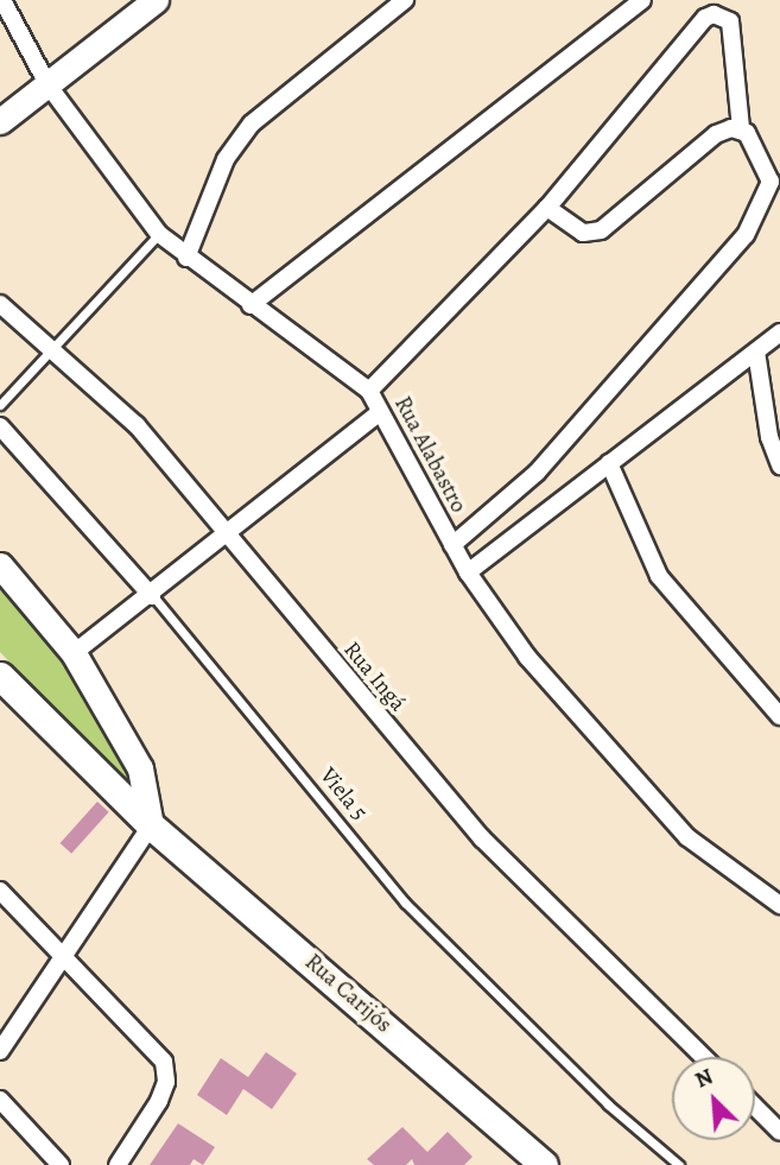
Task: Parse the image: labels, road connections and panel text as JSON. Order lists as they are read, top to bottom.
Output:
{
  "streets": {
    "main road": ["Rua Carijós"],
    "street": ["Rua Alabastro", "Rua Ingá", "Viela 5"]
  },
  "north": "top left"
}
